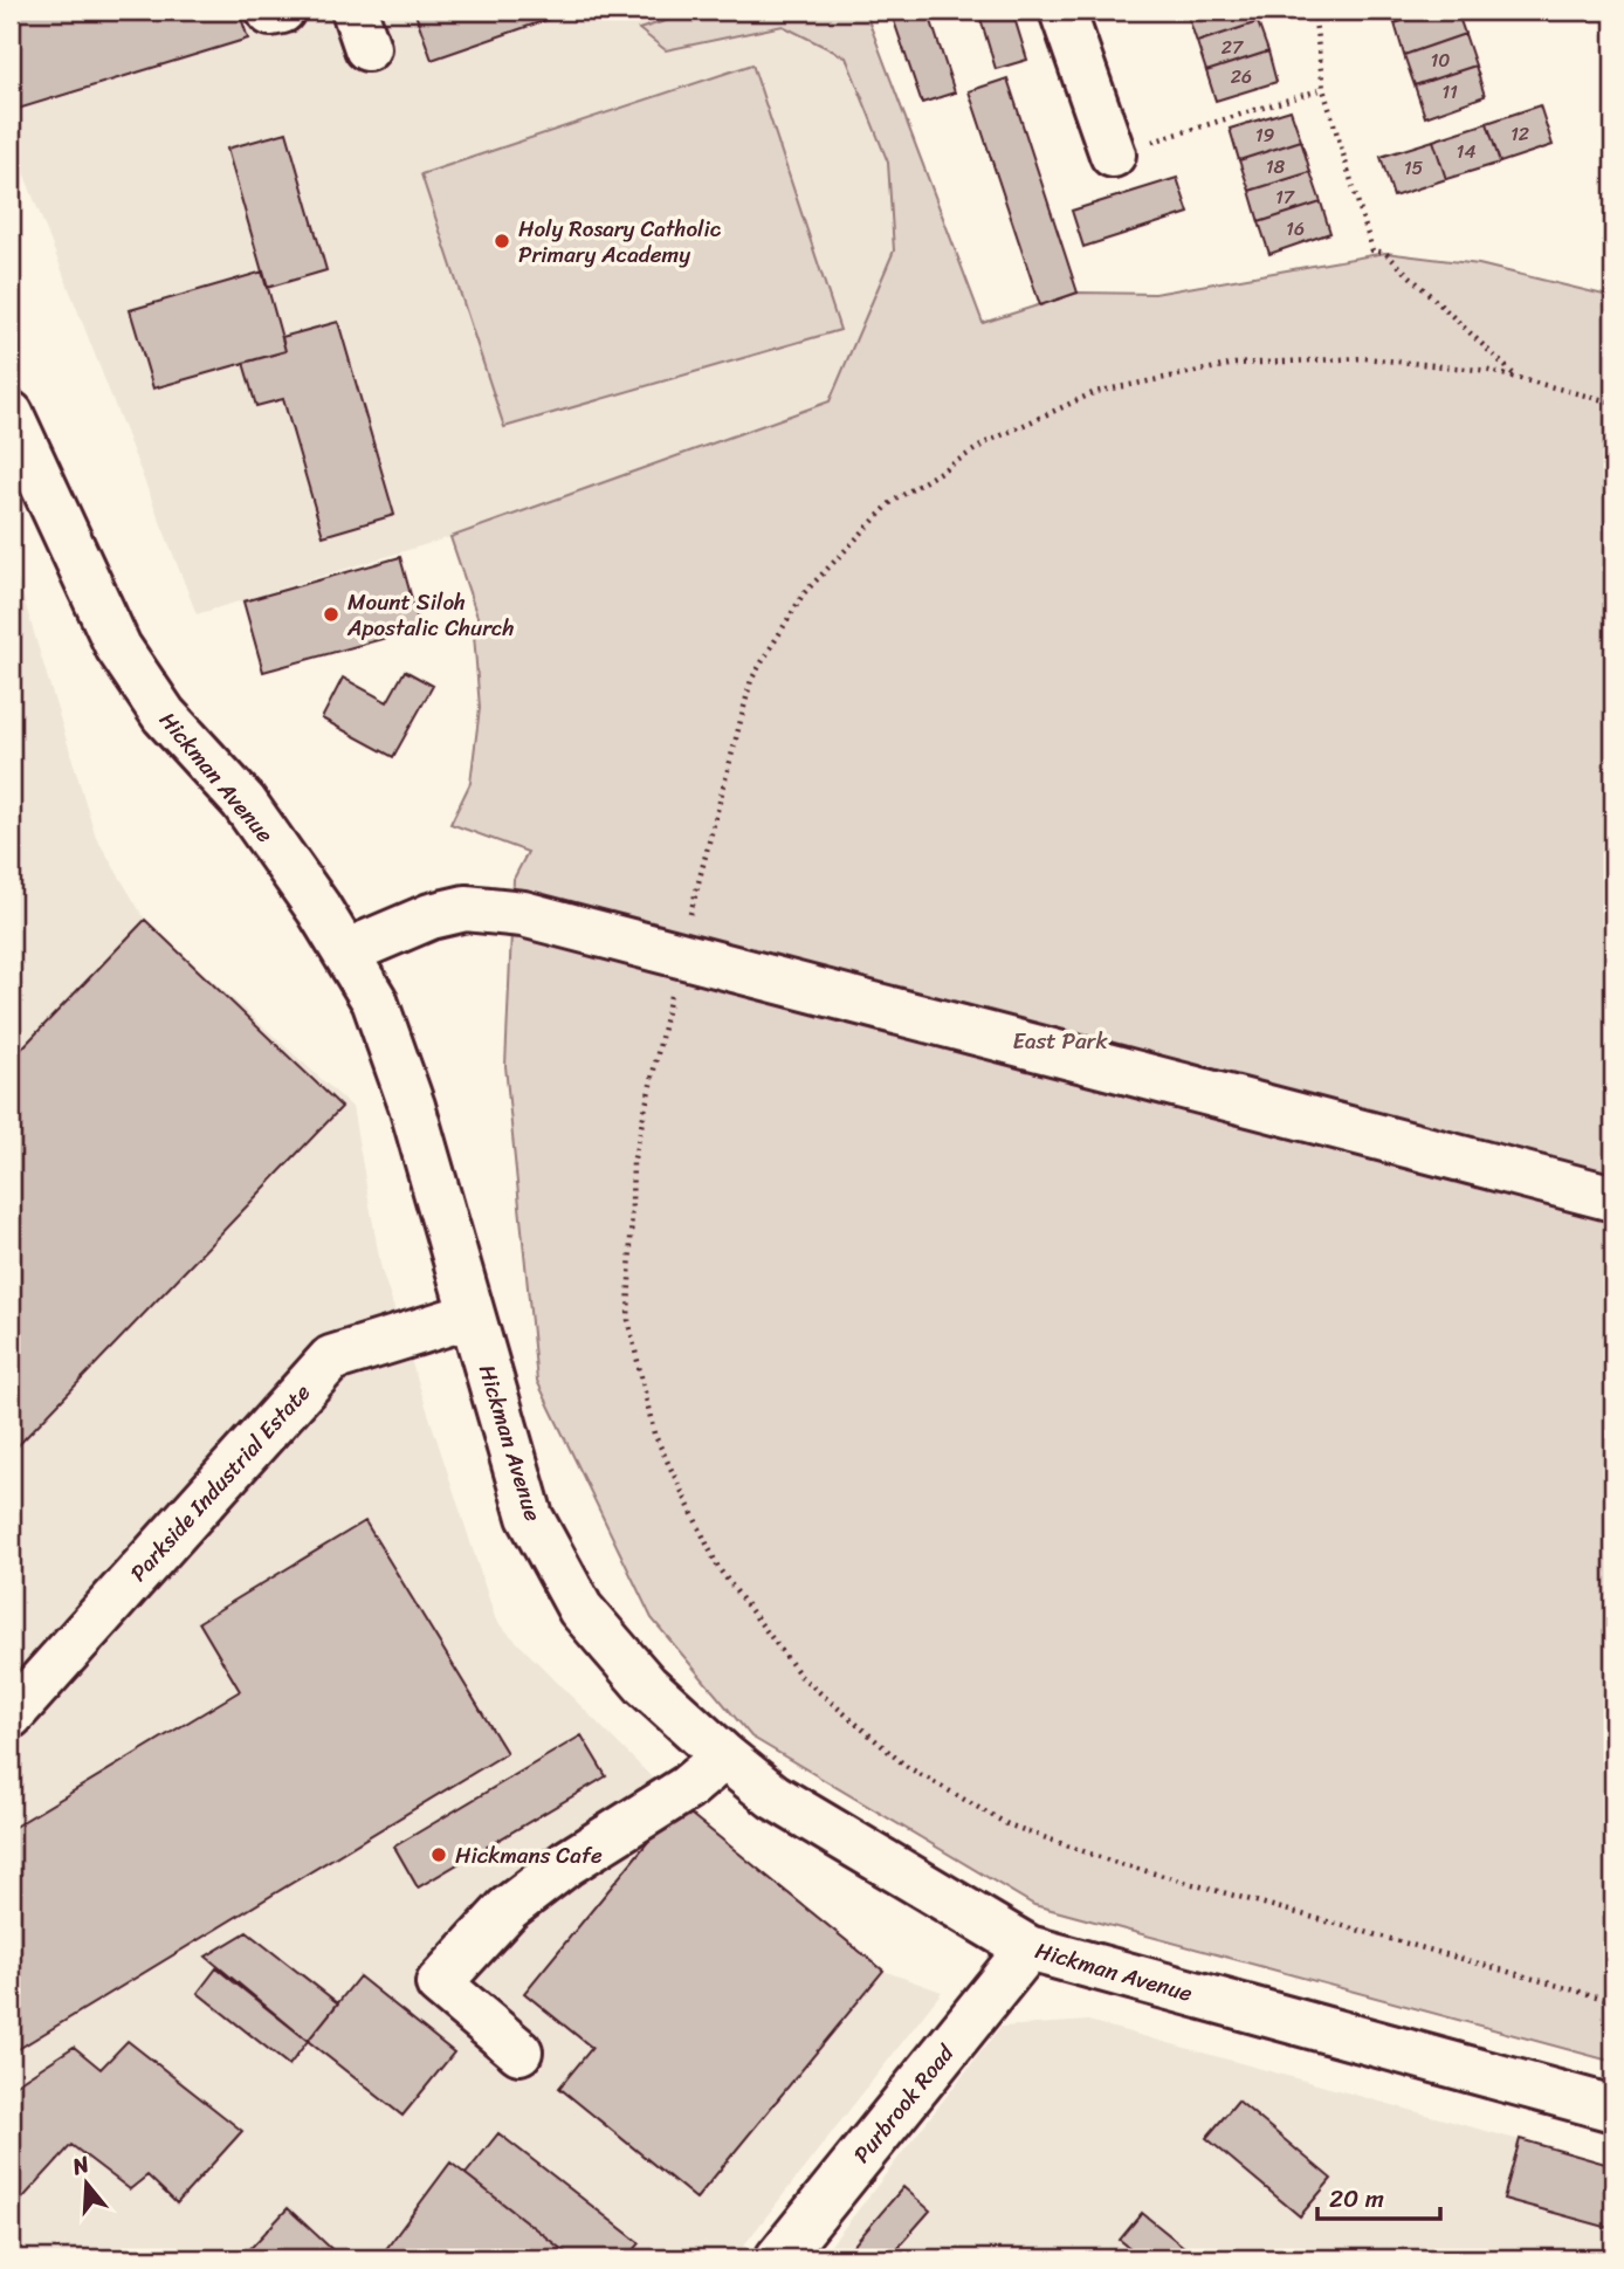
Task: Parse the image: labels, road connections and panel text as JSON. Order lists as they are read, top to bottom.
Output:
{
  "streets": {
    "street": ["Hickman Avenue", "Parkside Industrial Estate", "Purbrook Road"]
  },
  "crossings": [
    ["Hickman Avenue", "Parkside Industrial Estate"],
    ["Hickman Avenue", "Purbrook Road"]
  ],
  "parks": ["East Park"],
  "places": ["Holy Rosary Catholic Primary Academy", "Mount Siloh Apostalic Church", "Hickmans Cafe"],
  "house_numbers": [
    "27",
    "10",
    "26",
    "11",
    "12",
    "19",
    "14",
    "18",
    "15",
    "17",
    "16"
  ],
  "scale_bar": "20 m",
  "north": "top"
}
